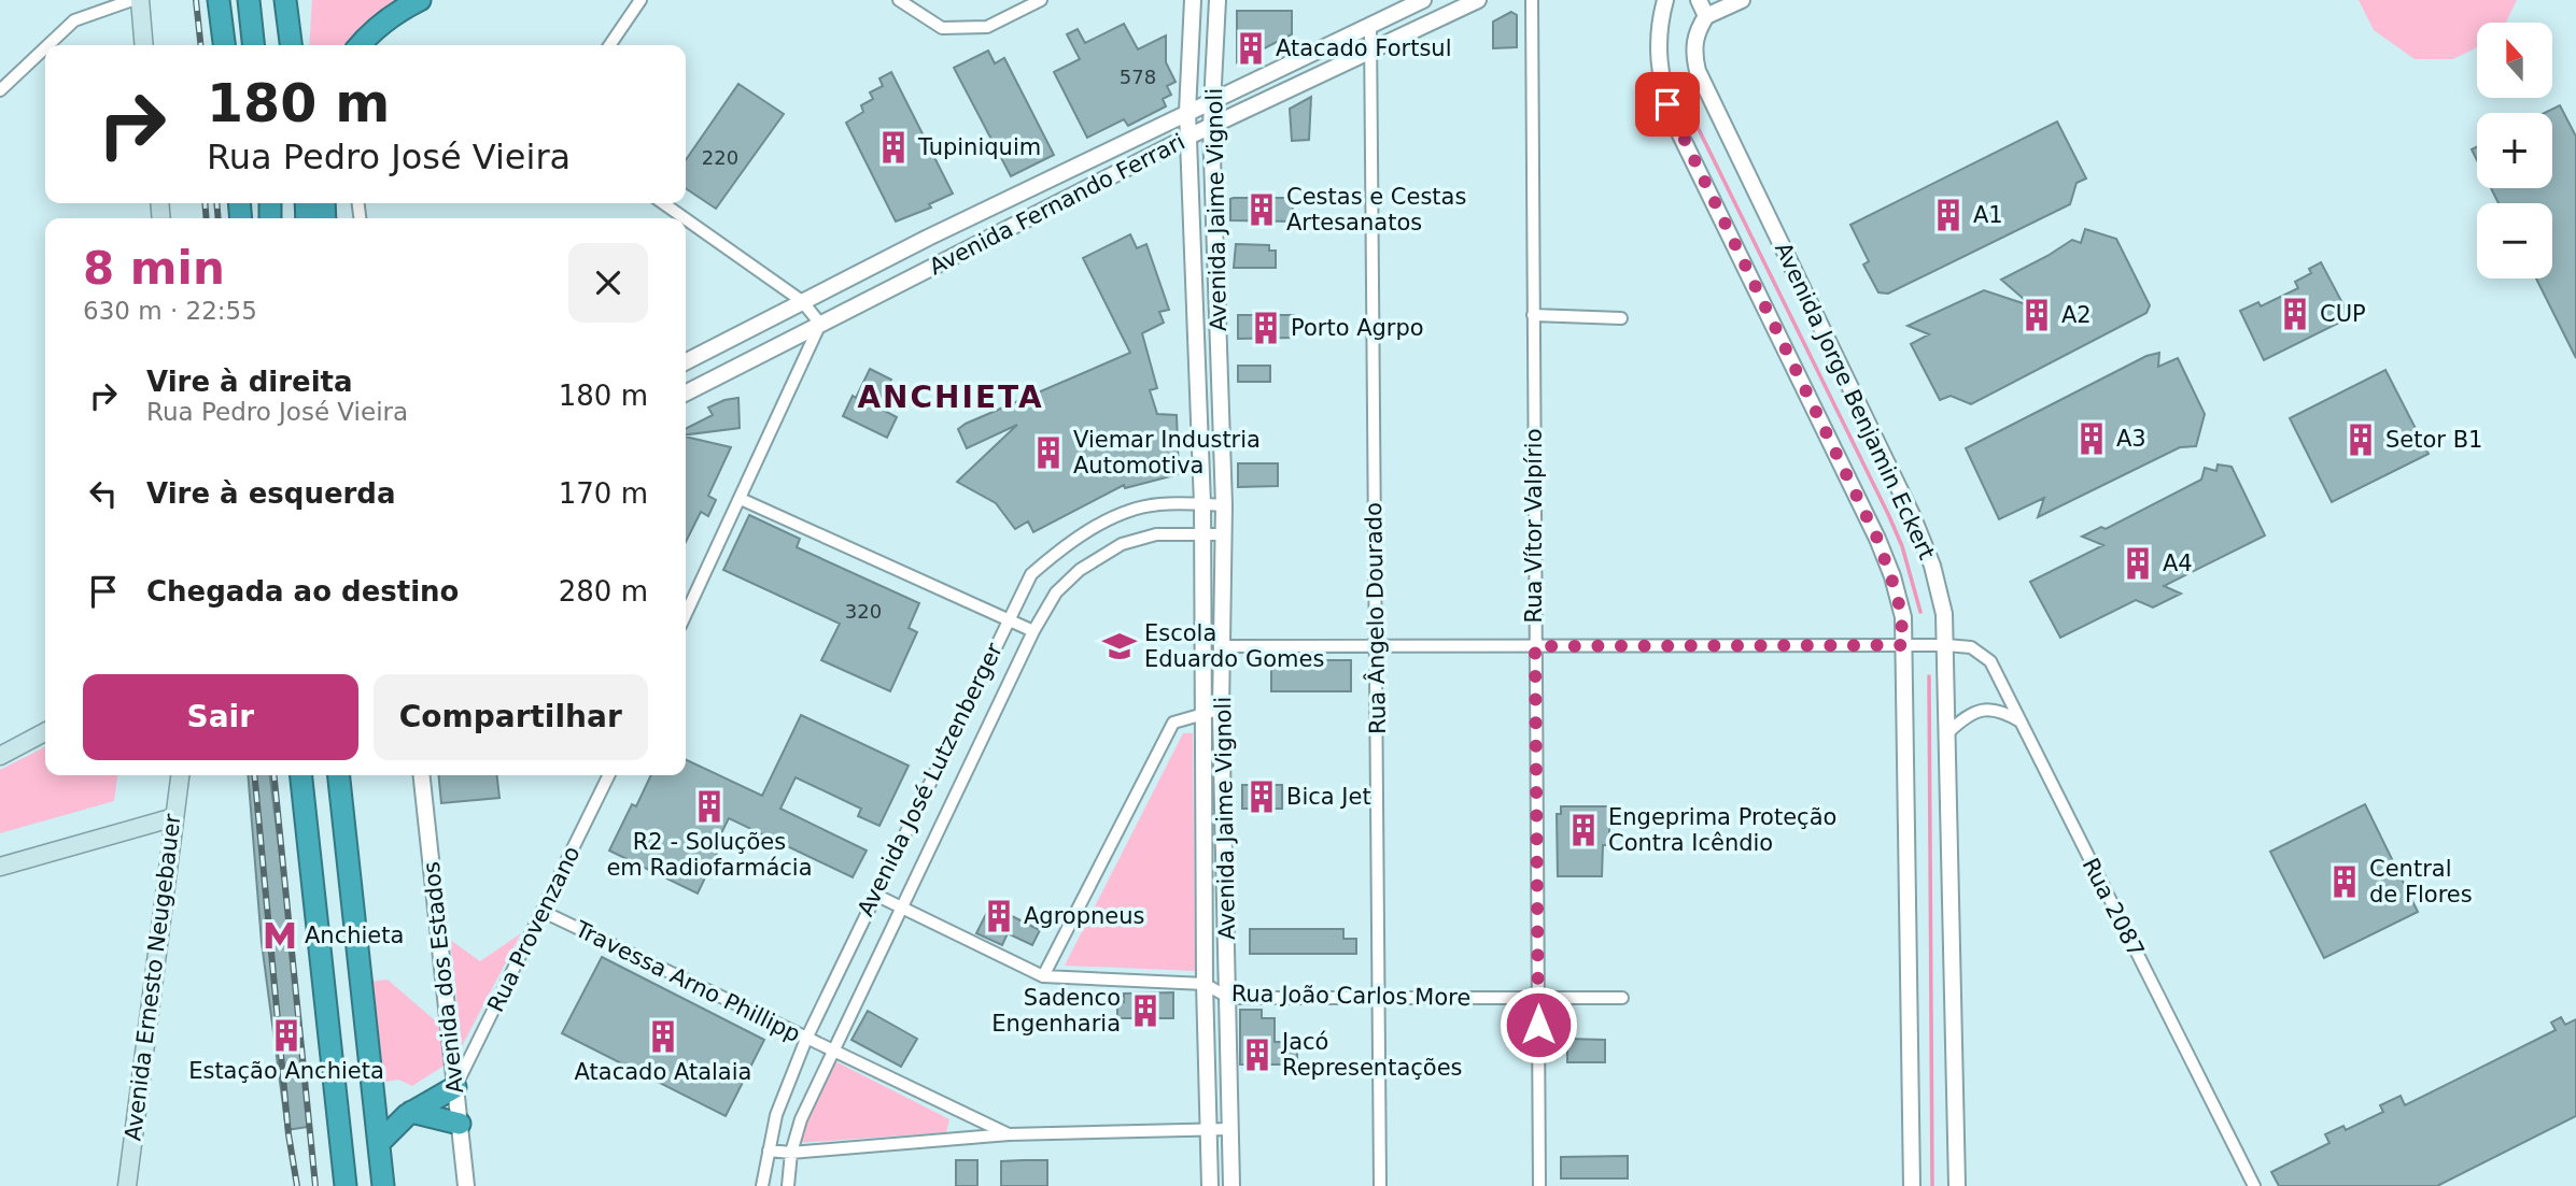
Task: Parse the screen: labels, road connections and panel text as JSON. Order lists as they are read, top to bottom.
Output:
{
  "streets": {
    "main road": ["Avenida Ernesto Neugebauer"],
    "street": [
      "Avenida Fernando Ferrari",
      "Avenida Jaime Vignoli",
      "Avenida Jorge Benjamin Eckert",
      "Rua Vítor Valpírio",
      "Rua Ângelo Dourado",
      "Avenida José Lutzenberger",
      "Rua 2087",
      "Rua Provenzano",
      "Avenida dos Estados",
      "Travessa Arno Phillipp",
      "Rua João Carlos More"
    ]
  },
  "crossings": [
    ["Avenida Fernando Ferrari", "Avenida Jaime Vignoli"],
    ["Avenida Fernando Ferrari", "Rua Ângelo Dourado"],
    ["Avenida Jaime Vignoli", "Avenida José Lutzenberger"],
    ["Avenida Jaime Vignoli", "Rua João Carlos More"],
    ["Avenida Jorge Benjamin Eckert", "Rua 2087"],
    ["Rua Vítor Valpírio", "Rua João Carlos More"],
    ["Rua Ângelo Dourado", "Rua João Carlos More"],
    ["Avenida José Lutzenberger", "Travessa Arno Phillipp"],
    ["Avenida José Lutzenberger", "Rua João Carlos More"],
    ["Rua Provenzano", "Avenida dos Estados"],
    ["Rua Provenzano", "Travessa Arno Phillipp"]
  ],
  "districts": ["ANCHIETA"],
  "places": {
    "building": [
      "Atacado Fortsul",
      "Tupiniquim",
      "Cestas e Cestas Artesanatos",
      "A1",
      "CUP",
      "A2",
      "Porto Agrpo",
      "A3",
      "Setor B1",
      "Viemar Industria Automotiva",
      "A4",
      "Bica Jet",
      "R2 - Soluções em Radiofarmácia",
      "Engeprima Proteção Contra Icêndio",
      "Central de Flores",
      "Agropneus",
      "Sadenco Engenharia",
      "Estação Anchieta",
      "Atacado Atalaia",
      "Jacó Representações"
    ],
    "school or university": ["Escola Eduardo Gomes"],
    "metro station": ["Anchieta"]
  },
  "house_numbers": ["578", "220", "320"],
  "north": "top",
  "page": {
    "map_buttons": ["+", "−"],
    "turn": ["180 m", "Rua Pedro José Vieira"],
    "heading": ["8 min", "630 m · 22:55"],
    "list": [
      {
        "name": "Vire à direita",
        "note": "Rua Pedro José Vieira",
        "value": "180 m"
      },
      {
        "name": "Vire à esquerda",
        "value": "170 m"
      },
      {
        "name": "Chegada ao destino",
        "value": "280 m"
      }
    ],
    "buttons": ["Sair", "Compartilhar"]
  }
}
